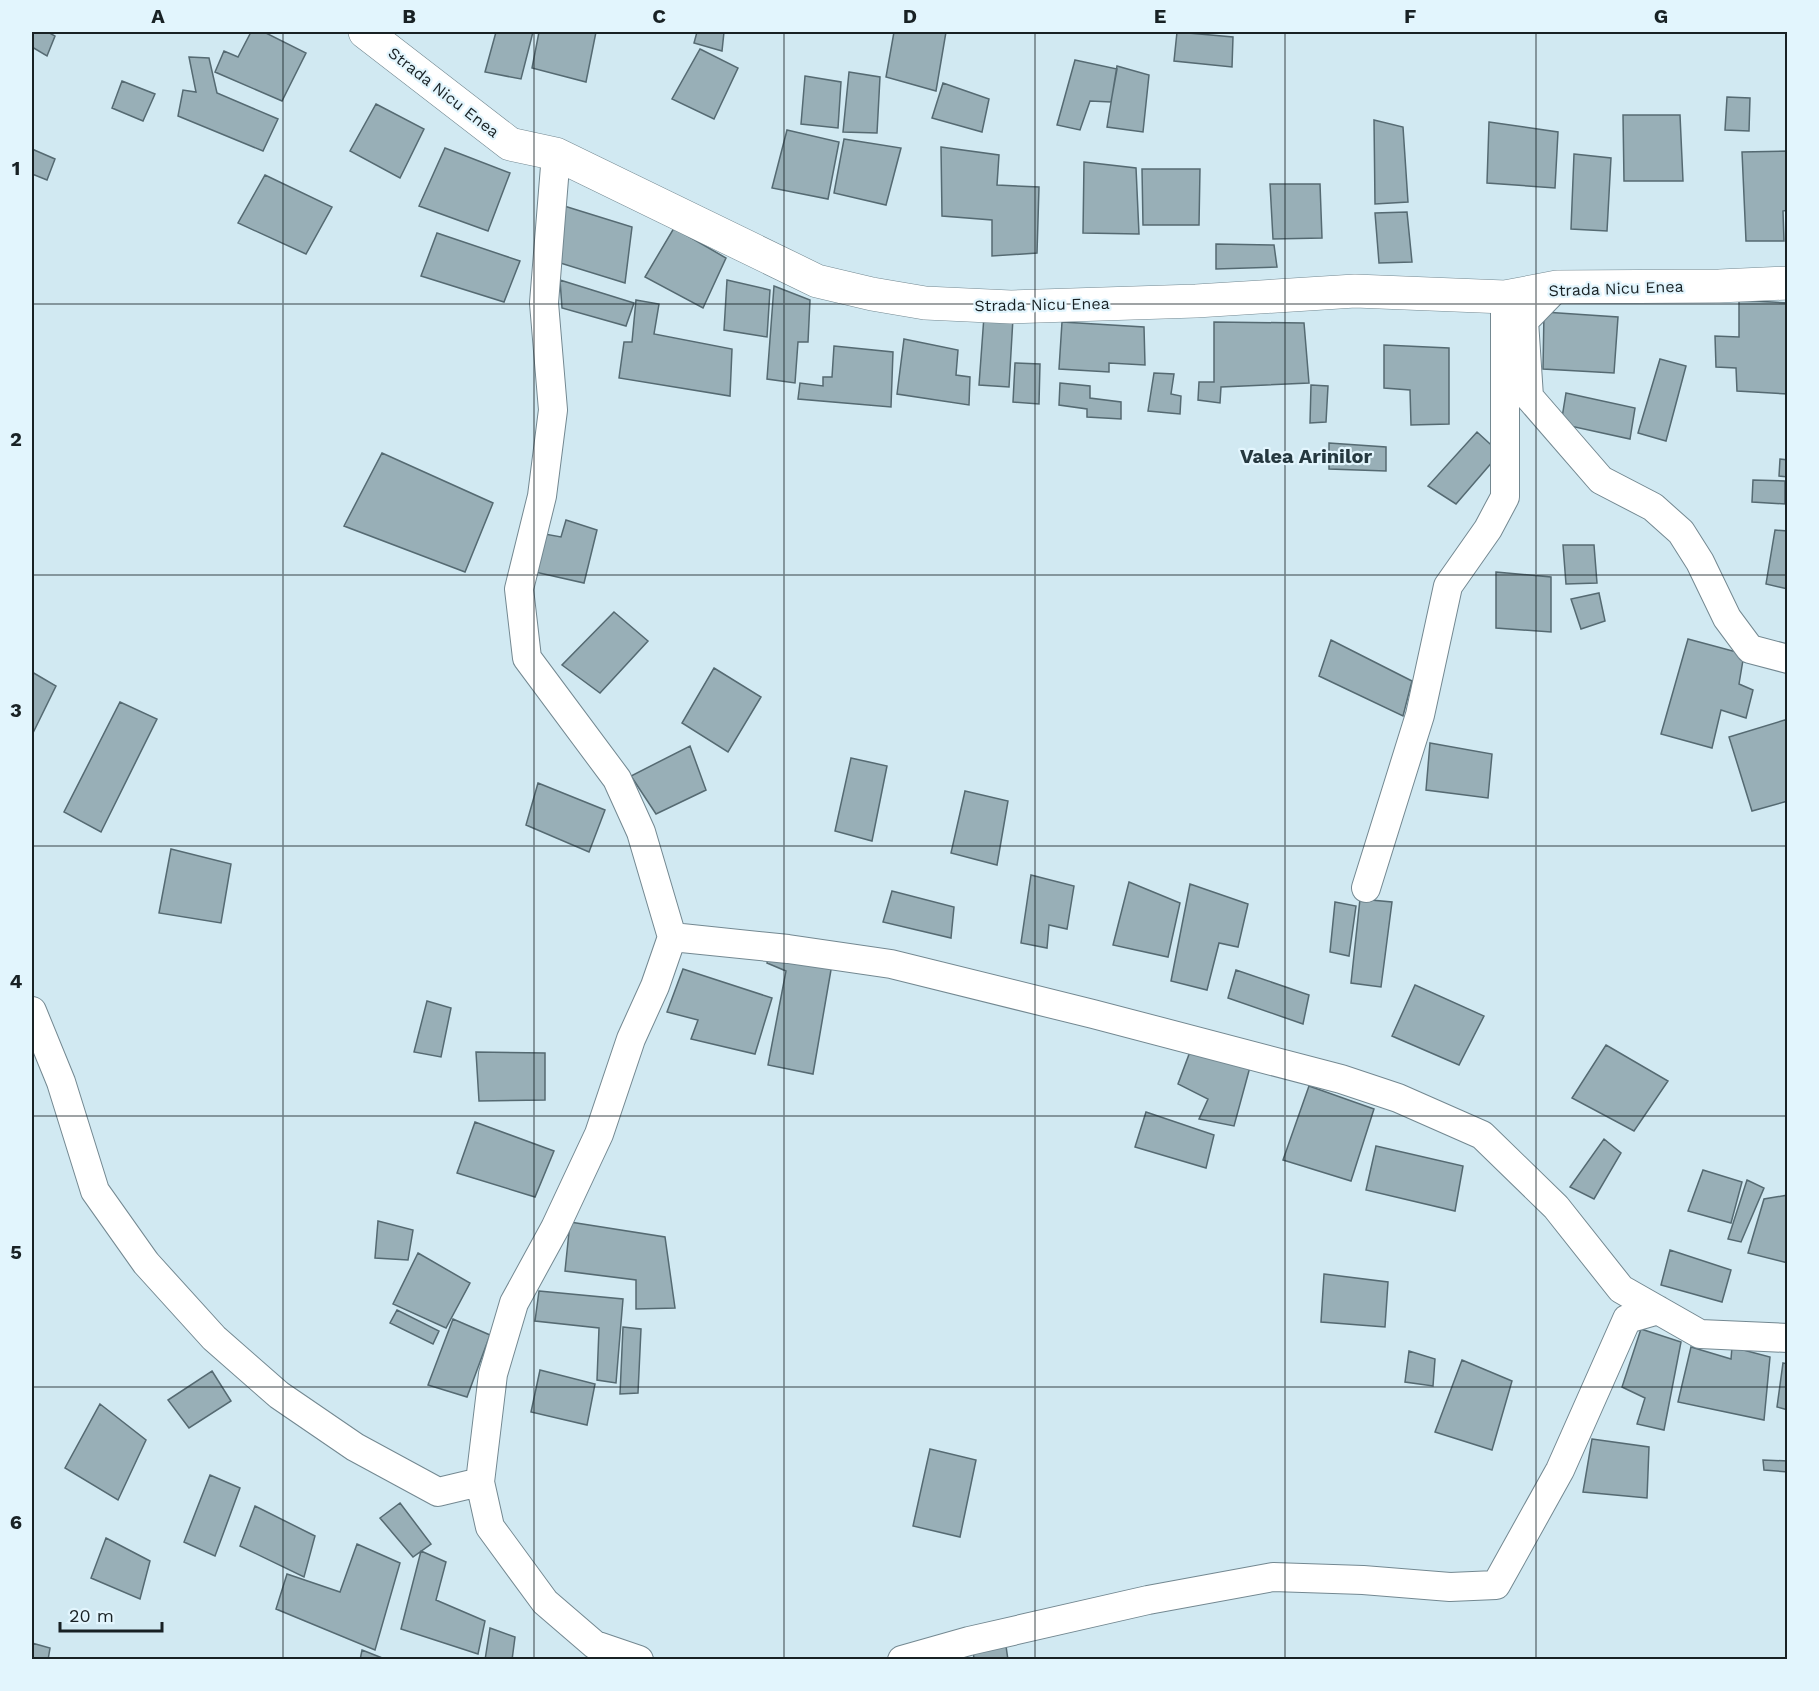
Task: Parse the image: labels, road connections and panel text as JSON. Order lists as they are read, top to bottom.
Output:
{
  "streets": {
    "street": ["Strada Nicu Enea"]
  },
  "districts": ["Valea Arinilor"],
  "scale_bar": "20 m",
  "grid": {
    "columns": [
      "A",
      "B",
      "C",
      "D",
      "E",
      "F",
      "G"
    ],
    "rows": [
      "1",
      "2",
      "3",
      "4",
      "5",
      "6"
    ]
  }
}
